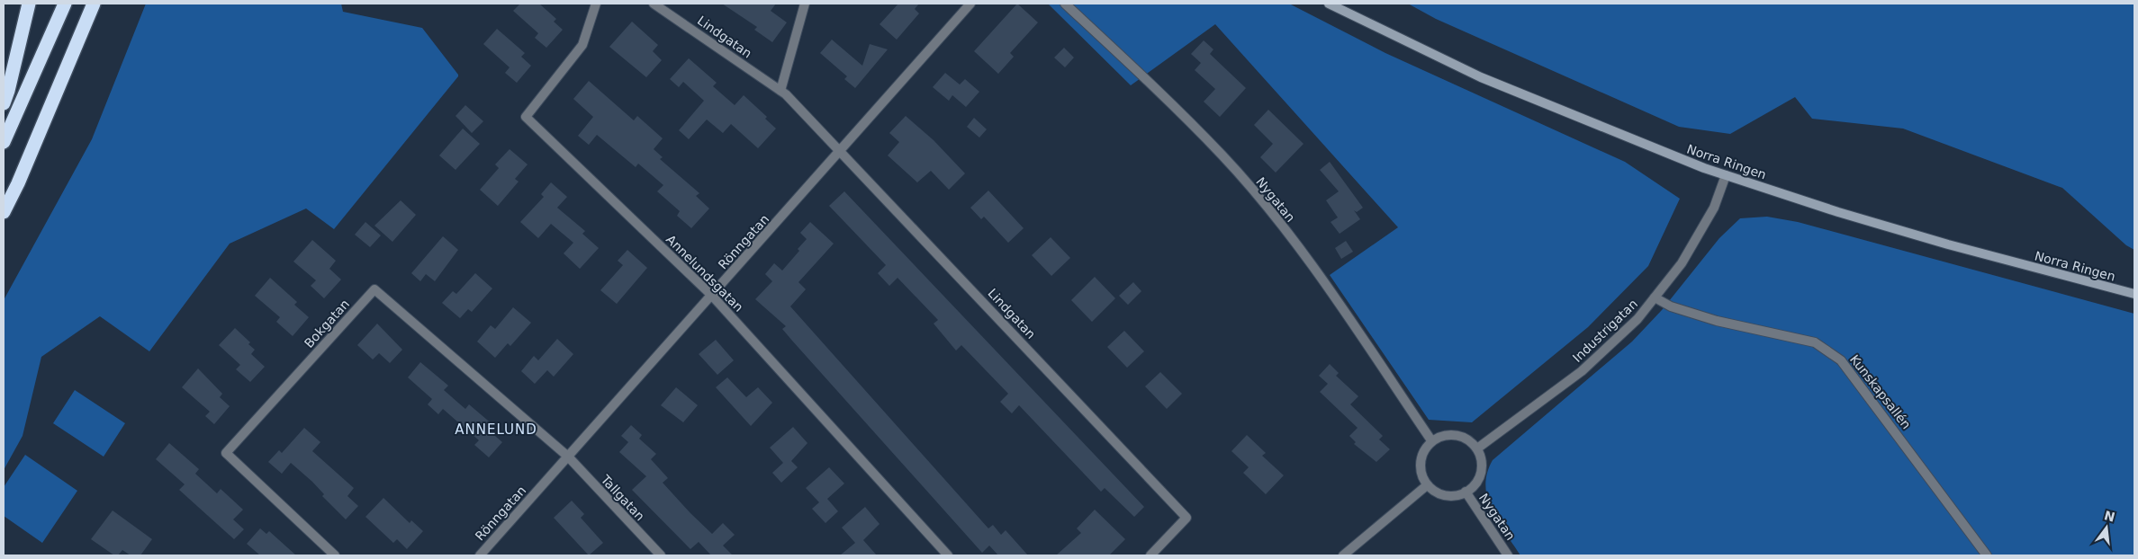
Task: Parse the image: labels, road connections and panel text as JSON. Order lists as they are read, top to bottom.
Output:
{
  "streets": {
    "main road": ["Norra Ringen"],
    "street": [
      "Lindgatan",
      "Nygatan",
      "Rönngatan",
      "Annelundsgatan",
      "Bokgatan",
      "Industrigatan",
      "Kunskapsallén",
      "Tallgatan"
    ]
  },
  "crossings": [
    ["Lindgatan", "Rönngatan"],
    ["Norra Ringen", "Industrigatan"],
    ["Nygatan", "Industrigatan"],
    ["Rönngatan", "Annelundsgatan"],
    ["Rönngatan", "Bokgatan"],
    ["Rönngatan", "Tallgatan"],
    ["Bokgatan", "Tallgatan"],
    ["Industrigatan", "Kunskapsallén"]
  ],
  "districts": ["ANNELUND"],
  "north": "top"
}
